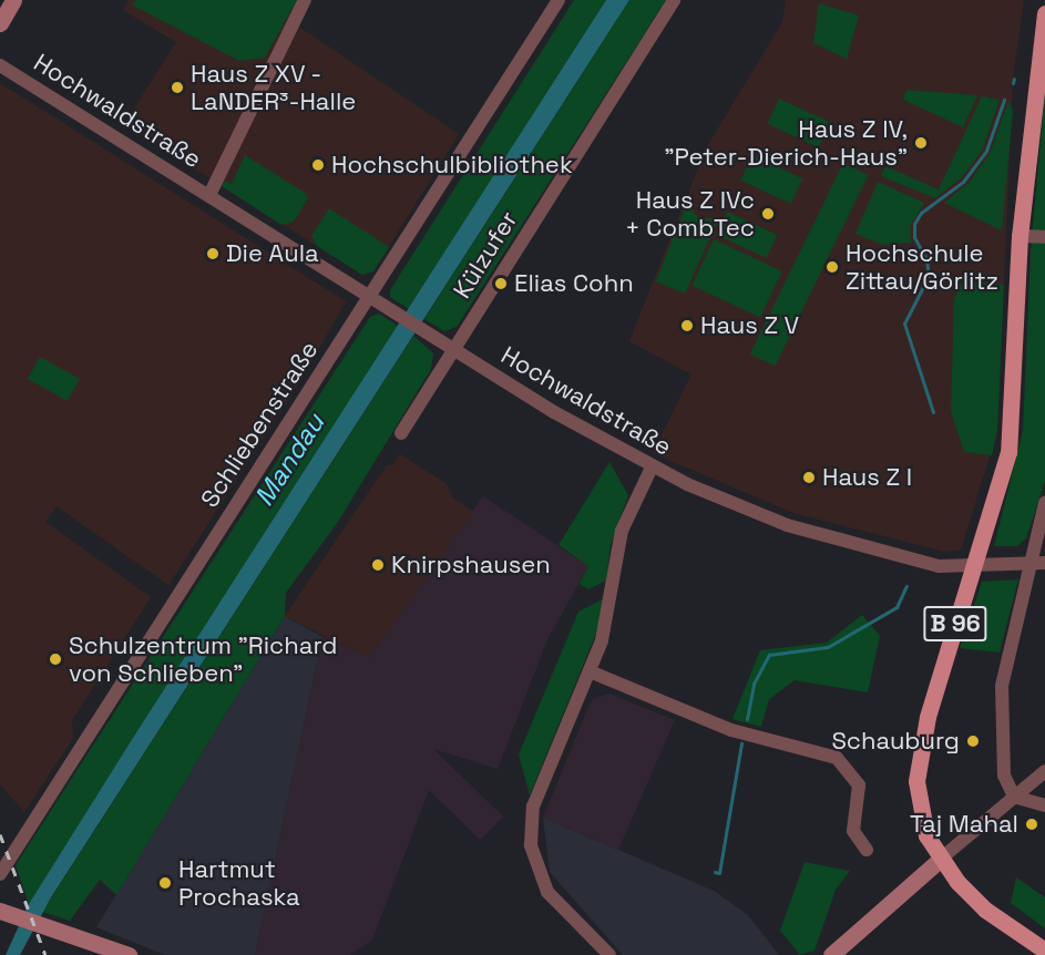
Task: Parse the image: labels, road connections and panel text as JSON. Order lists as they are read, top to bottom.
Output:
{
  "streets": {
    "main road": ["B 96"],
    "street": ["Hochwaldstraße", "Külzufer", "Schliebenstraße"]
  },
  "crossings": [
    ["Hochwaldstraße", "Külzufer"],
    ["Hochwaldstraße", "Schliebenstraße"],
    ["Hochwaldstraße", "B 96"]
  ],
  "water": ["Mandau"],
  "places": [
    "Haus Z XV - LaNDER³-Halle",
    "Haus Z IV, \"Peter-Dierich-Haus\"",
    "Hochschulbibliothek",
    "Haus Z IVc + CombTec",
    "Die Aula",
    "Hochschule Zittau/Görlitz",
    "Elias Cohn",
    "Haus Z V",
    "Haus Z I",
    "Knirpshausen",
    "Schulzentrum \"Richard von Schlieben\"",
    "Schauburg",
    "Taj Mahal",
    "Hartmut Prochaska"
  ]
}
